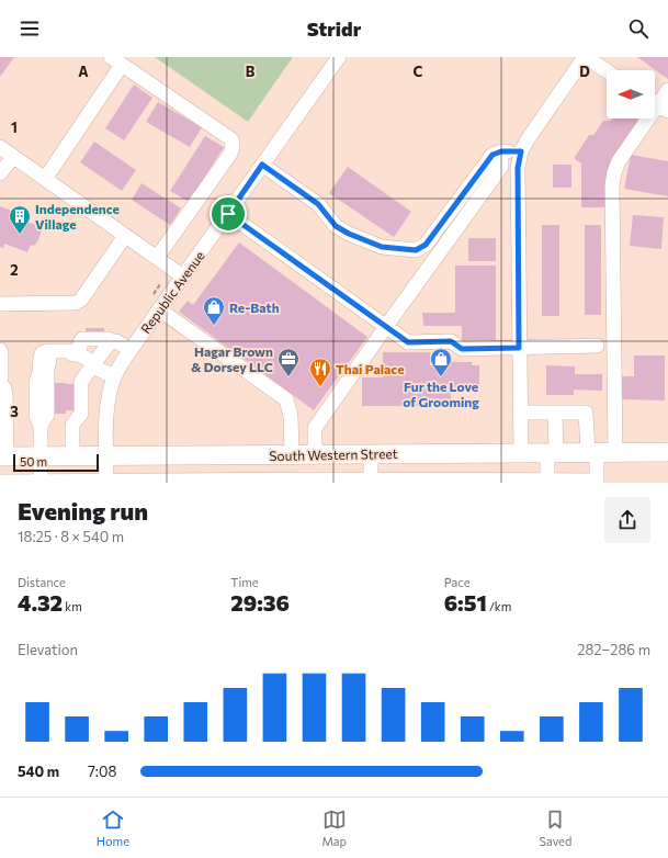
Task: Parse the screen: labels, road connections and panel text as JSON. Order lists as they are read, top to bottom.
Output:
{
  "streets": {
    "main road": ["South Western Street"],
    "street": ["Republic Avenue"]
  },
  "crossings": [
    ["Republic Avenue", "South Western Street"]
  ],
  "places": {
    "building": ["Independence Village"],
    "shop": ["Re-Bath", "Fur the Love of Grooming"],
    "office": ["Hagar Brown & Dorsey LLC"],
    "restaurant": ["Thai Palace"]
  },
  "scale_bar": "50 m",
  "north": "left",
  "page": {
    "header": "Stridr",
    "scale": "50 m",
    "heading": ["Evening run", "18:25 · 8 × 540 m"],
    "stats": [
      ["Distance", "4.32 km"],
      ["Time", "29:36"],
      ["Pace", "6:51 /km"]
    ],
    "chart": ["Elevation", "282–286 m"],
    "list": [
      {
        "name": "540 m",
        "note": "7:08"
      }
    ],
    "tabs": ["Home", "Map", "Saved"]
  },
  "grid": {
    "columns": [
      "A",
      "B",
      "C",
      "D"
    ],
    "rows": ["1", "2", "3"]
  }
}
